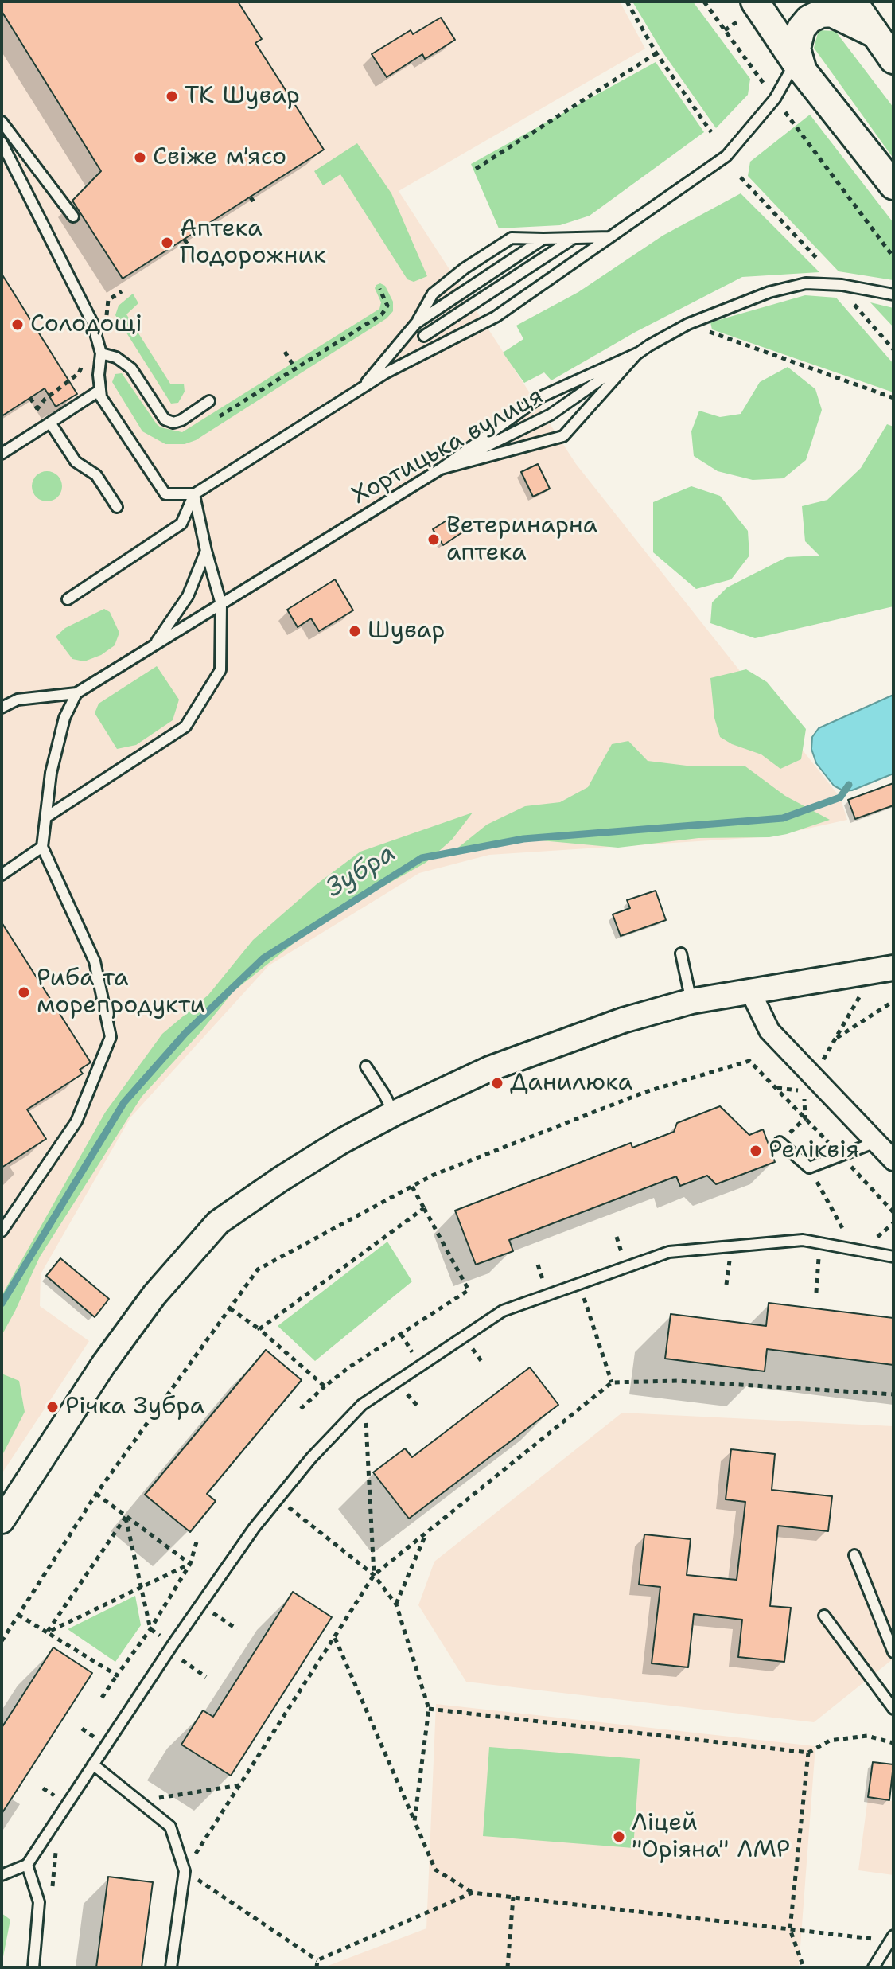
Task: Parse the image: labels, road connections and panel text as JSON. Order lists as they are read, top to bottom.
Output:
{
  "streets": {
    "lane": ["Хортицька вулиця"]
  },
  "water": ["Зубра"],
  "places": [
    "ТК Шувар",
    "Свіже м'ясо",
    "Аптека Подорожник",
    "Солодощі",
    "Ветеринарна аптека",
    "Шувар",
    "Риба та морепродукти",
    "Данилюка",
    "Реліквія",
    "Річка Зубра",
    "Ліцей \"Оріяна\" ЛМР"
  ]
}
